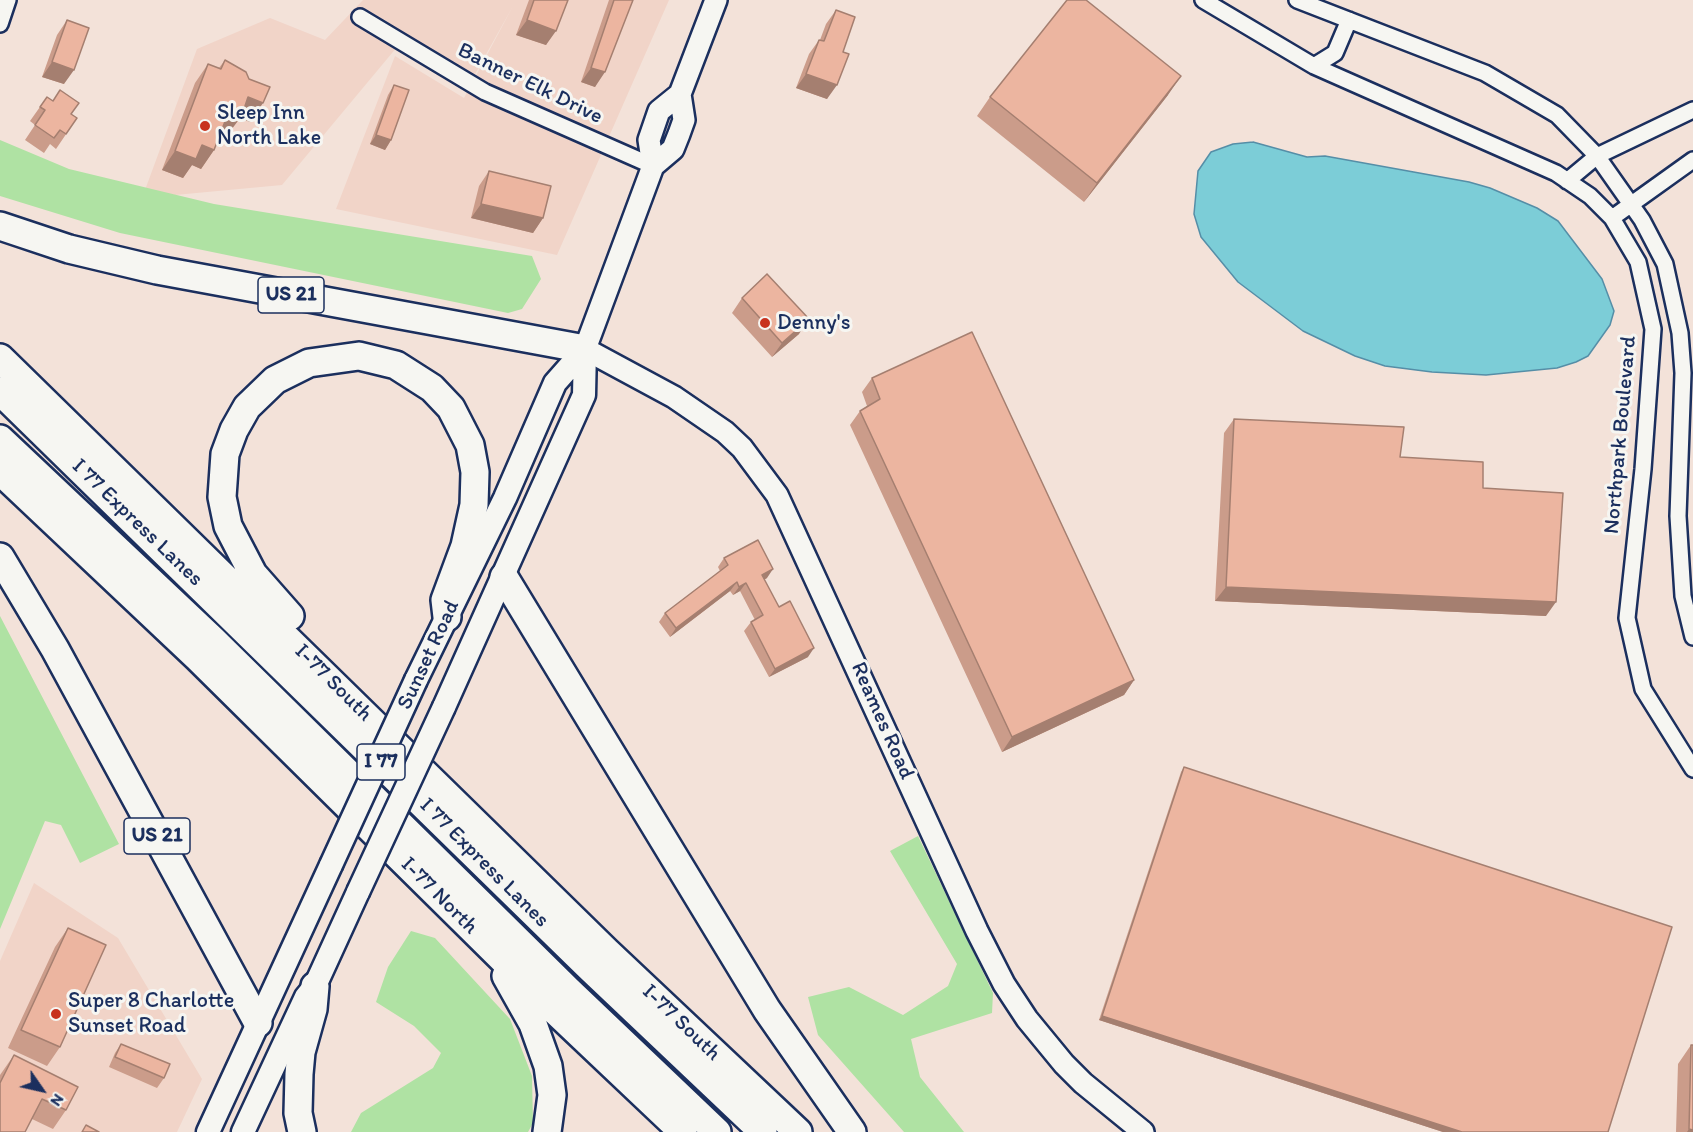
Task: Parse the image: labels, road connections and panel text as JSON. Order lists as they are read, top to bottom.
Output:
{
  "streets": {
    "highway": [
      "US 21",
      "I 77 Express Lanes",
      "I-77 South",
      "I 77",
      "I-77 North"
    ],
    "main road": ["Sunset Road", "Reames Road"],
    "street": ["Banner Elk Drive", "Northpark Boulevard"]
  },
  "crossings": [
    ["Banner Elk Drive", "Sunset Road"],
    ["US 21", "Sunset Road"],
    ["US 21", "Reames Road"],
    ["Sunset Road", "Reames Road"]
  ],
  "places": ["Sleep Inn North Lake", "Denny's", "Super 8 Charlotte Sunset Road"],
  "north": "bottom right"
}
